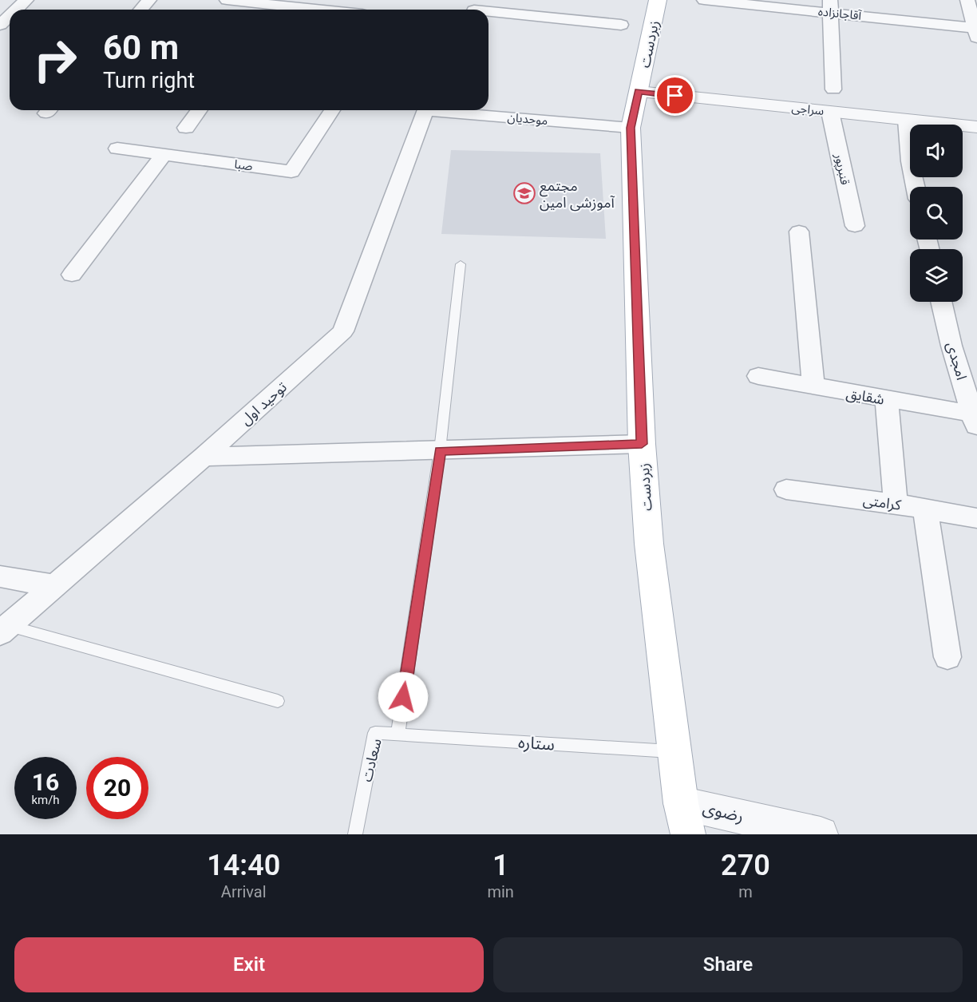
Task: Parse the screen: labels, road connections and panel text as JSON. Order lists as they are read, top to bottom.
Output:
{
  "streets": {
    "main road": ["زبردست"],
    "street": [
      "آقاجانزاده",
      "سراجی",
      "موحدیان",
      "صبا",
      "قنبرپور",
      "امجدی",
      "شقایق",
      "توحید اول",
      "کرامتی",
      "رضوی"
    ],
    "lane": ["ستاره", "سعادت"]
  },
  "crossings": [
    ["زبردست", "سراجی"],
    ["زبردست", "موحدیان"],
    ["زبردست", "ستاره"],
    ["زبردست", "رضوی"],
    ["سراجی", "قنبرپور"],
    ["امجدی", "شقایق"],
    ["ستاره", "سعادت"]
  ],
  "places": {
    "school or university": ["مجتمع آموزشی امین"]
  },
  "page": {
    "turn": ["60 m", "Turn right"],
    "speed": "16 km/h",
    "limit": "20",
    "eta": [
      "14:40",
      "Arrival",
      "1",
      "min",
      "270",
      "m"
    ],
    "buttons": ["Exit", "Share"]
  }
}
